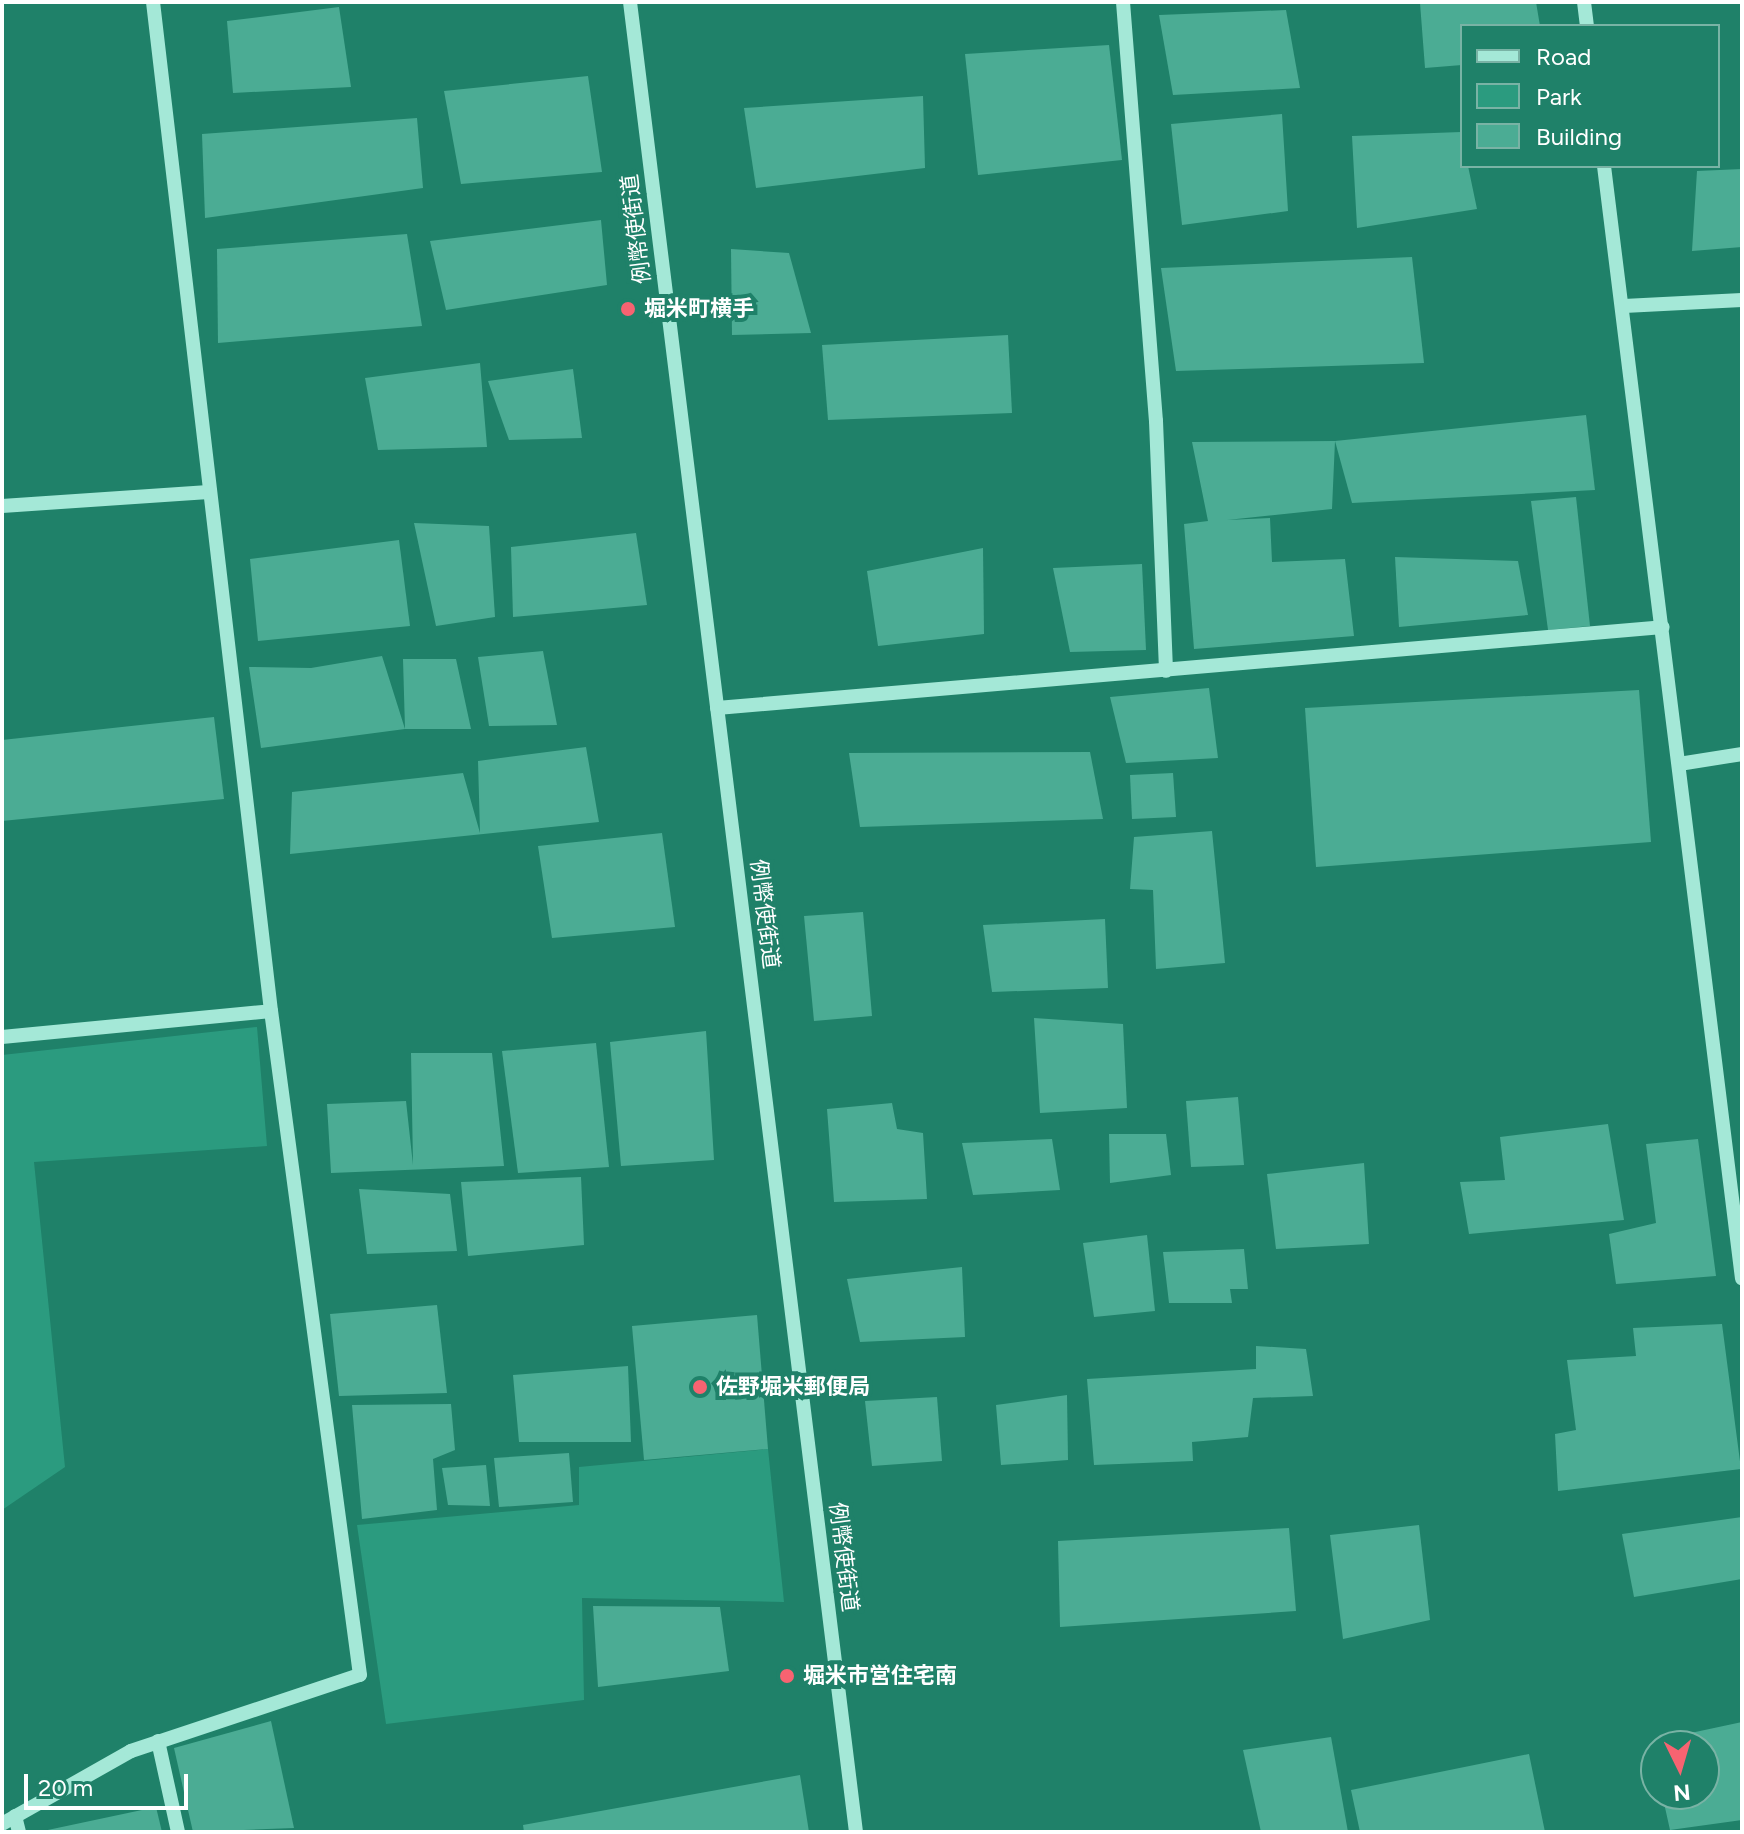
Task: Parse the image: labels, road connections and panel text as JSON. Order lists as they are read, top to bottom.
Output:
{
  "streets": {
    "street": ["例幣使街道"]
  },
  "places": ["堀米町横手", "佐野堀米郵便局", "堀米市営住宅南"],
  "legend": ["Road", "Park", "Building"],
  "scale_bar": "20 m",
  "north": "bottom"
}
